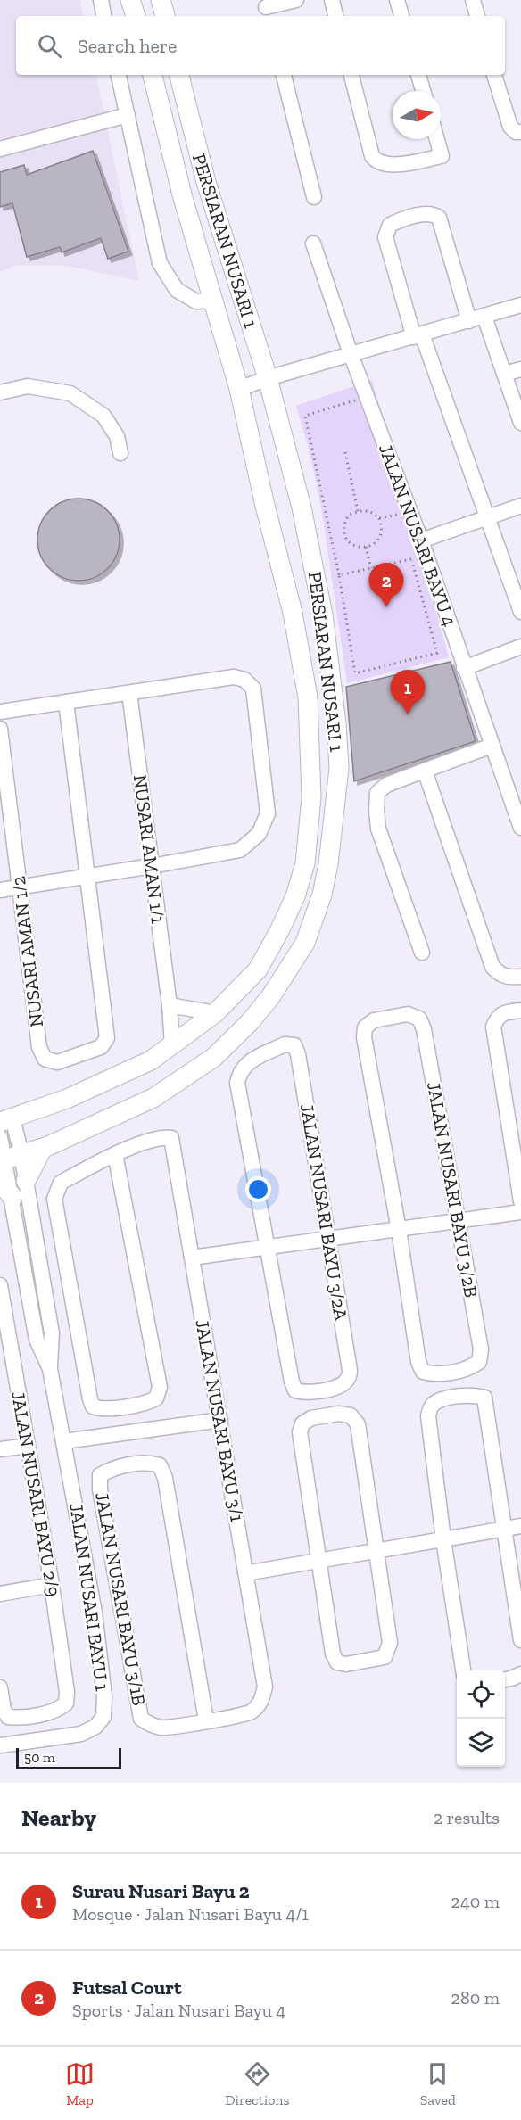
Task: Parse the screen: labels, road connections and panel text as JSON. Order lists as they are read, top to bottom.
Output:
{
  "streets": {
    "main road": ["PERSIARAN NUSARI 1"],
    "street": [
      "JALAN NUSARI BAYU 4",
      "NUSARI AMAN 1/1",
      "NUSARI AMAN 1/2",
      "JALAN NUSARI BAYU 3/2B",
      "JALAN NUSARI BAYU 3/2A",
      "JALAN NUSARI BAYU 3/1",
      "JALAN NUSARI BAYU 2/9",
      "JALAN NUSARI BAYU 1",
      "JALAN NUSARI BAYU 3/1B"
    ]
  },
  "crossings": [
    ["PERSIARAN NUSARI 1", "NUSARI AMAN 1/1"],
    ["PERSIARAN NUSARI 1", "JALAN NUSARI BAYU 1"],
    ["JALAN NUSARI BAYU 3/1", "JALAN NUSARI BAYU 3/1B"]
  ],
  "scale_bar": "50 m",
  "north": "right",
  "page": {
    "search": "Search here",
    "pins": ["2", "1"],
    "scale": "50 m",
    "heading": ["Nearby", "2 results"],
    "list": [
      {
        "mark": "1",
        "name": "Surau Nusari Bayu 2",
        "note": "Mosque · Jalan Nusari Bayu 4/1",
        "value": "240 m"
      },
      {
        "mark": "2",
        "name": "Futsal Court",
        "note": "Sports · Jalan Nusari Bayu 4",
        "value": "280 m"
      }
    ],
    "nav": ["Map", "Directions", "Saved"]
  }
}
